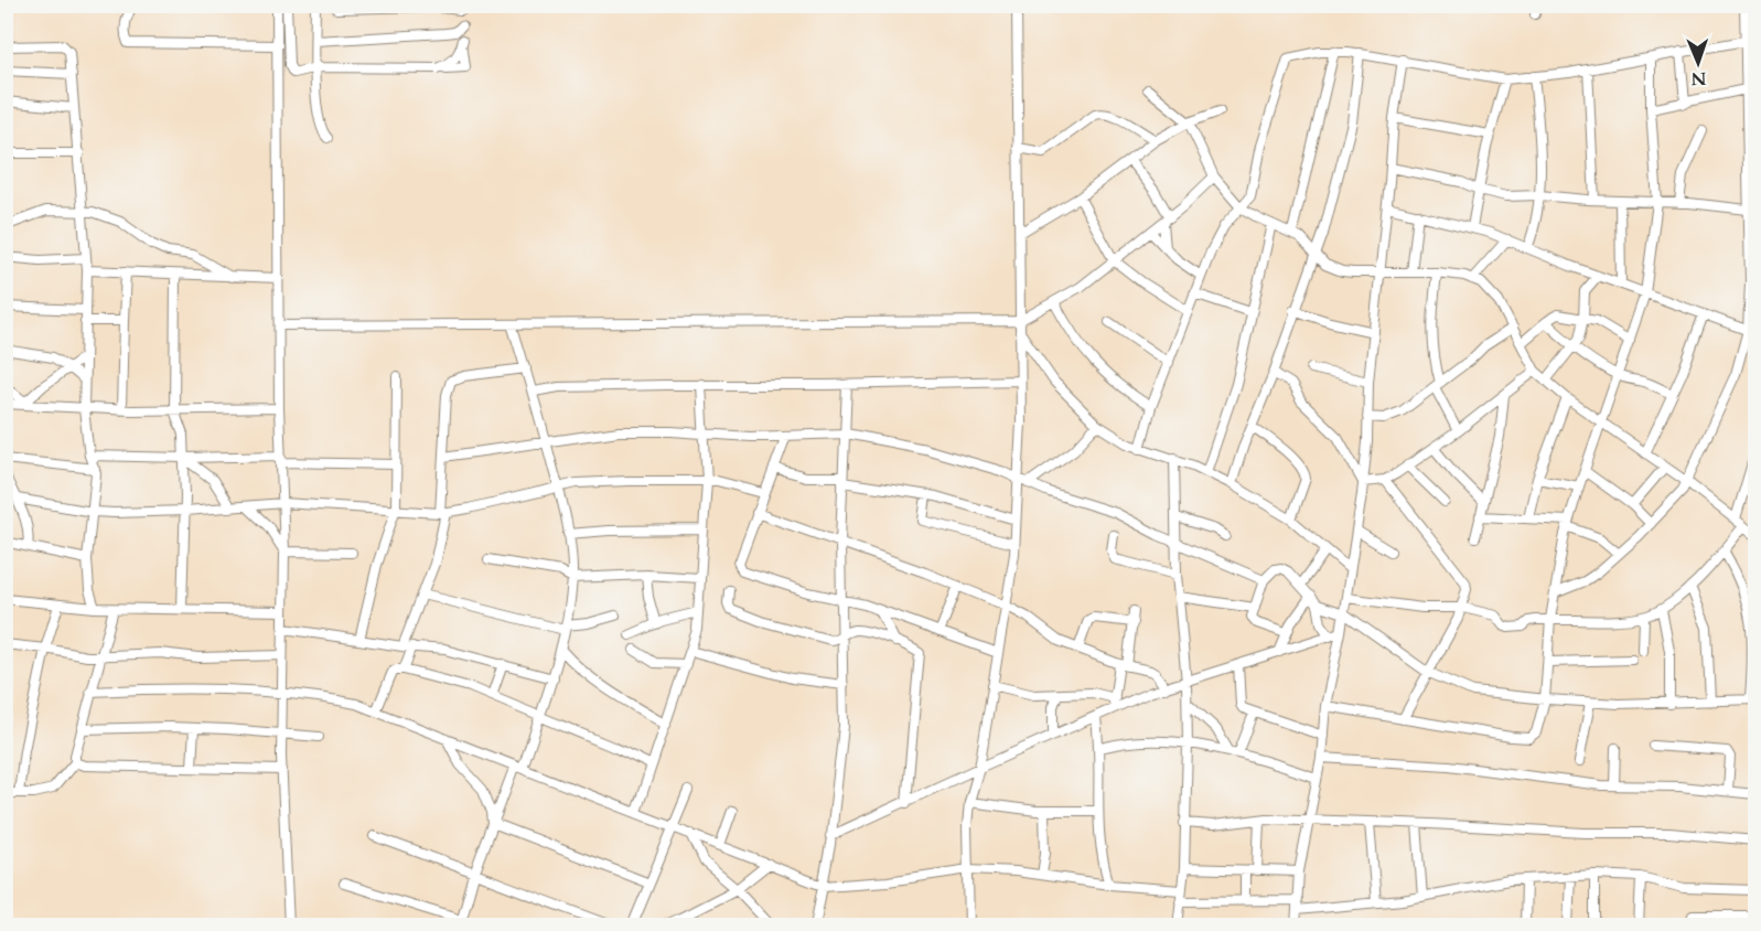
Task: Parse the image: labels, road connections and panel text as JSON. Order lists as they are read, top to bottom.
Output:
{
  "north": "bottom"
}
